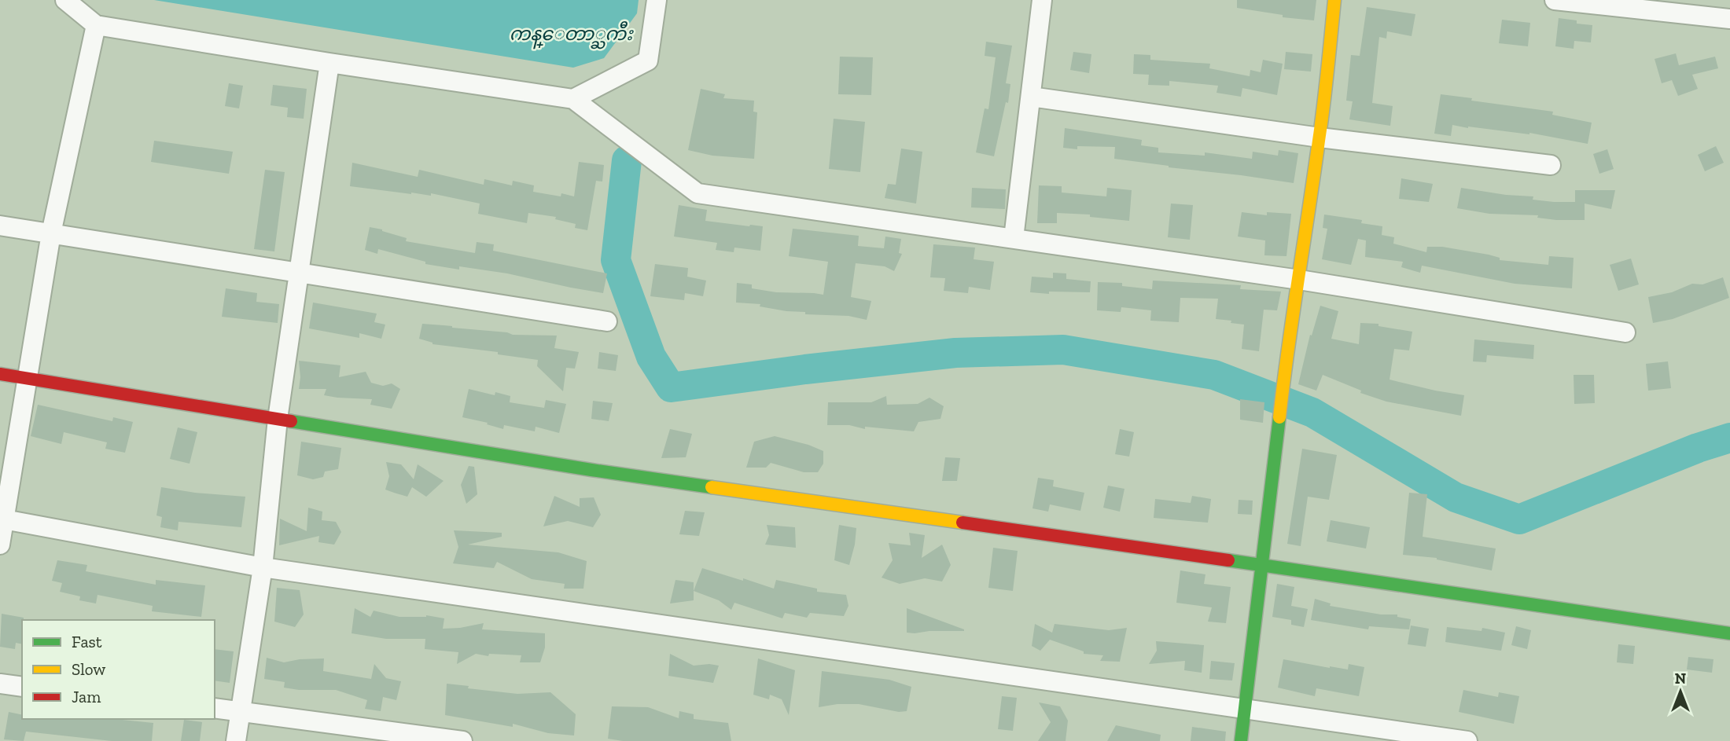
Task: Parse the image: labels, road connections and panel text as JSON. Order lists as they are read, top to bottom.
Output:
{
  "water": ["ကန္ေတာ္ႀကီး"],
  "legend": ["Fast", "Slow", "Jam"],
  "north": "top"
}
